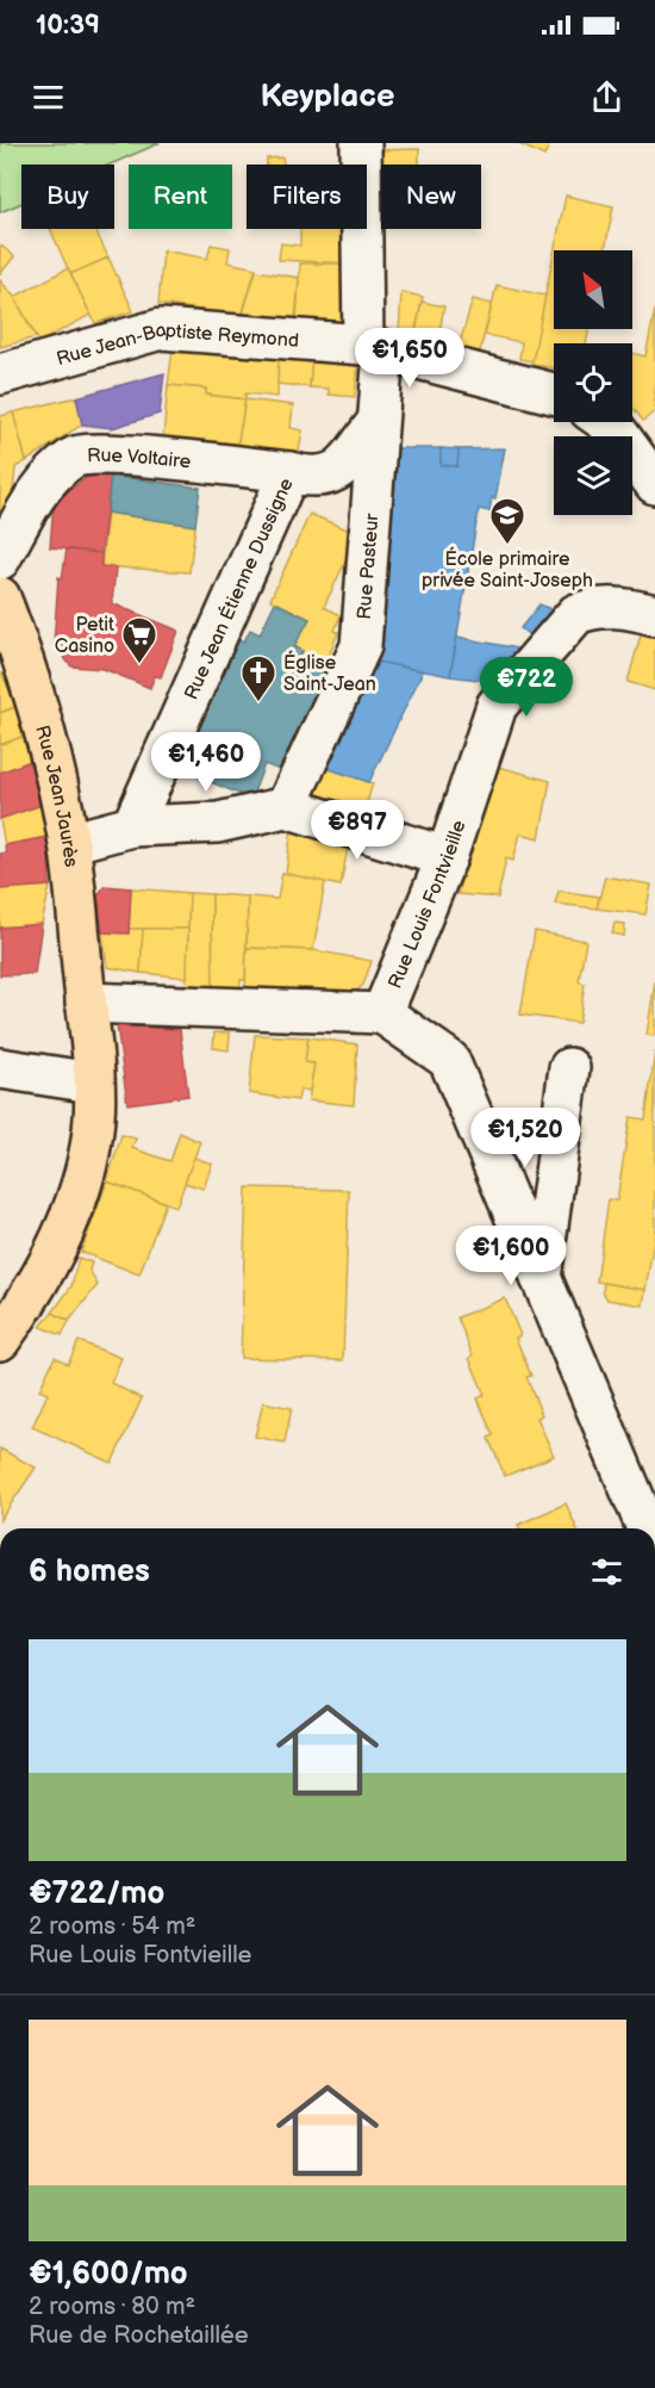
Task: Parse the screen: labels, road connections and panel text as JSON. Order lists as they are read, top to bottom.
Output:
{
  "streets": {
    "main road": ["Rue Jean Jaurès"],
    "street": [
      "Rue Jean-Baptiste Reymond",
      "Rue Voltaire",
      "Rue Pasteur",
      "Rue Jean Étienne Dussigne",
      "Rue Louis Fontvieille"
    ]
  },
  "crossings": [
    ["Rue Jean-Baptiste Reymond", "Rue Pasteur"],
    ["Rue Voltaire", "Rue Jean Étienne Dussigne"],
    ["Rue Pasteur", "Rue Jean Étienne Dussigne"],
    ["Rue Jean Jaurès", "Rue Louis Fontvieille"]
  ],
  "places": {
    "school or university": ["École primaire privée Saint-Joseph"],
    "supermarket": ["Petit Casino"],
    "church": ["Église Saint-Jean"]
  },
  "north": "top left",
  "page": {
    "status": "10:39",
    "header": "Keyplace",
    "chip": [
      "Buy",
      "Rent",
      "Filters",
      "New"
    ],
    "price": [
      "€1,650",
      "€722",
      "€1,460",
      "€897",
      "€1,520",
      "€1,600"
    ],
    "heading": "6 homes",
    "list": [
      {
        "name": "€722/mo",
        "note": "2 rooms · 54 m² · Rue Louis Fontvieille"
      },
      {
        "name": "€1,600/mo",
        "note": "2 rooms · 80 m² · Rue de Rochetaillée"
      }
    ]
  }
}
